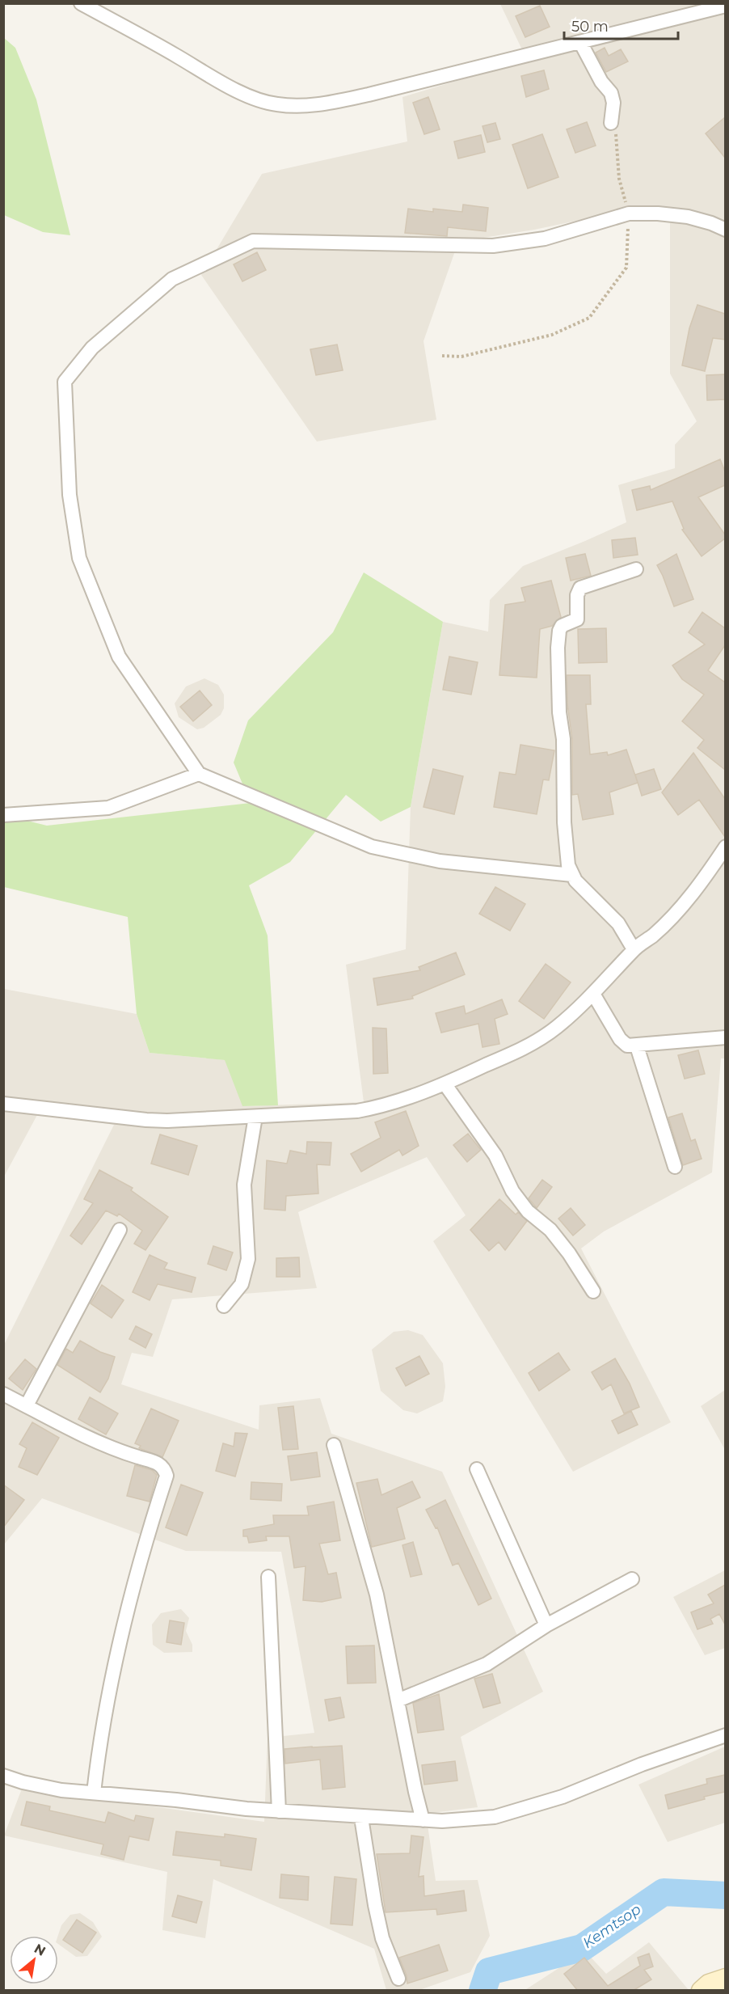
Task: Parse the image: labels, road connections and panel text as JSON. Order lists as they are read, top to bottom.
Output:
{
  "water": ["Kemtsop"],
  "scale_bar": "50 m",
  "north": "top right"
}
